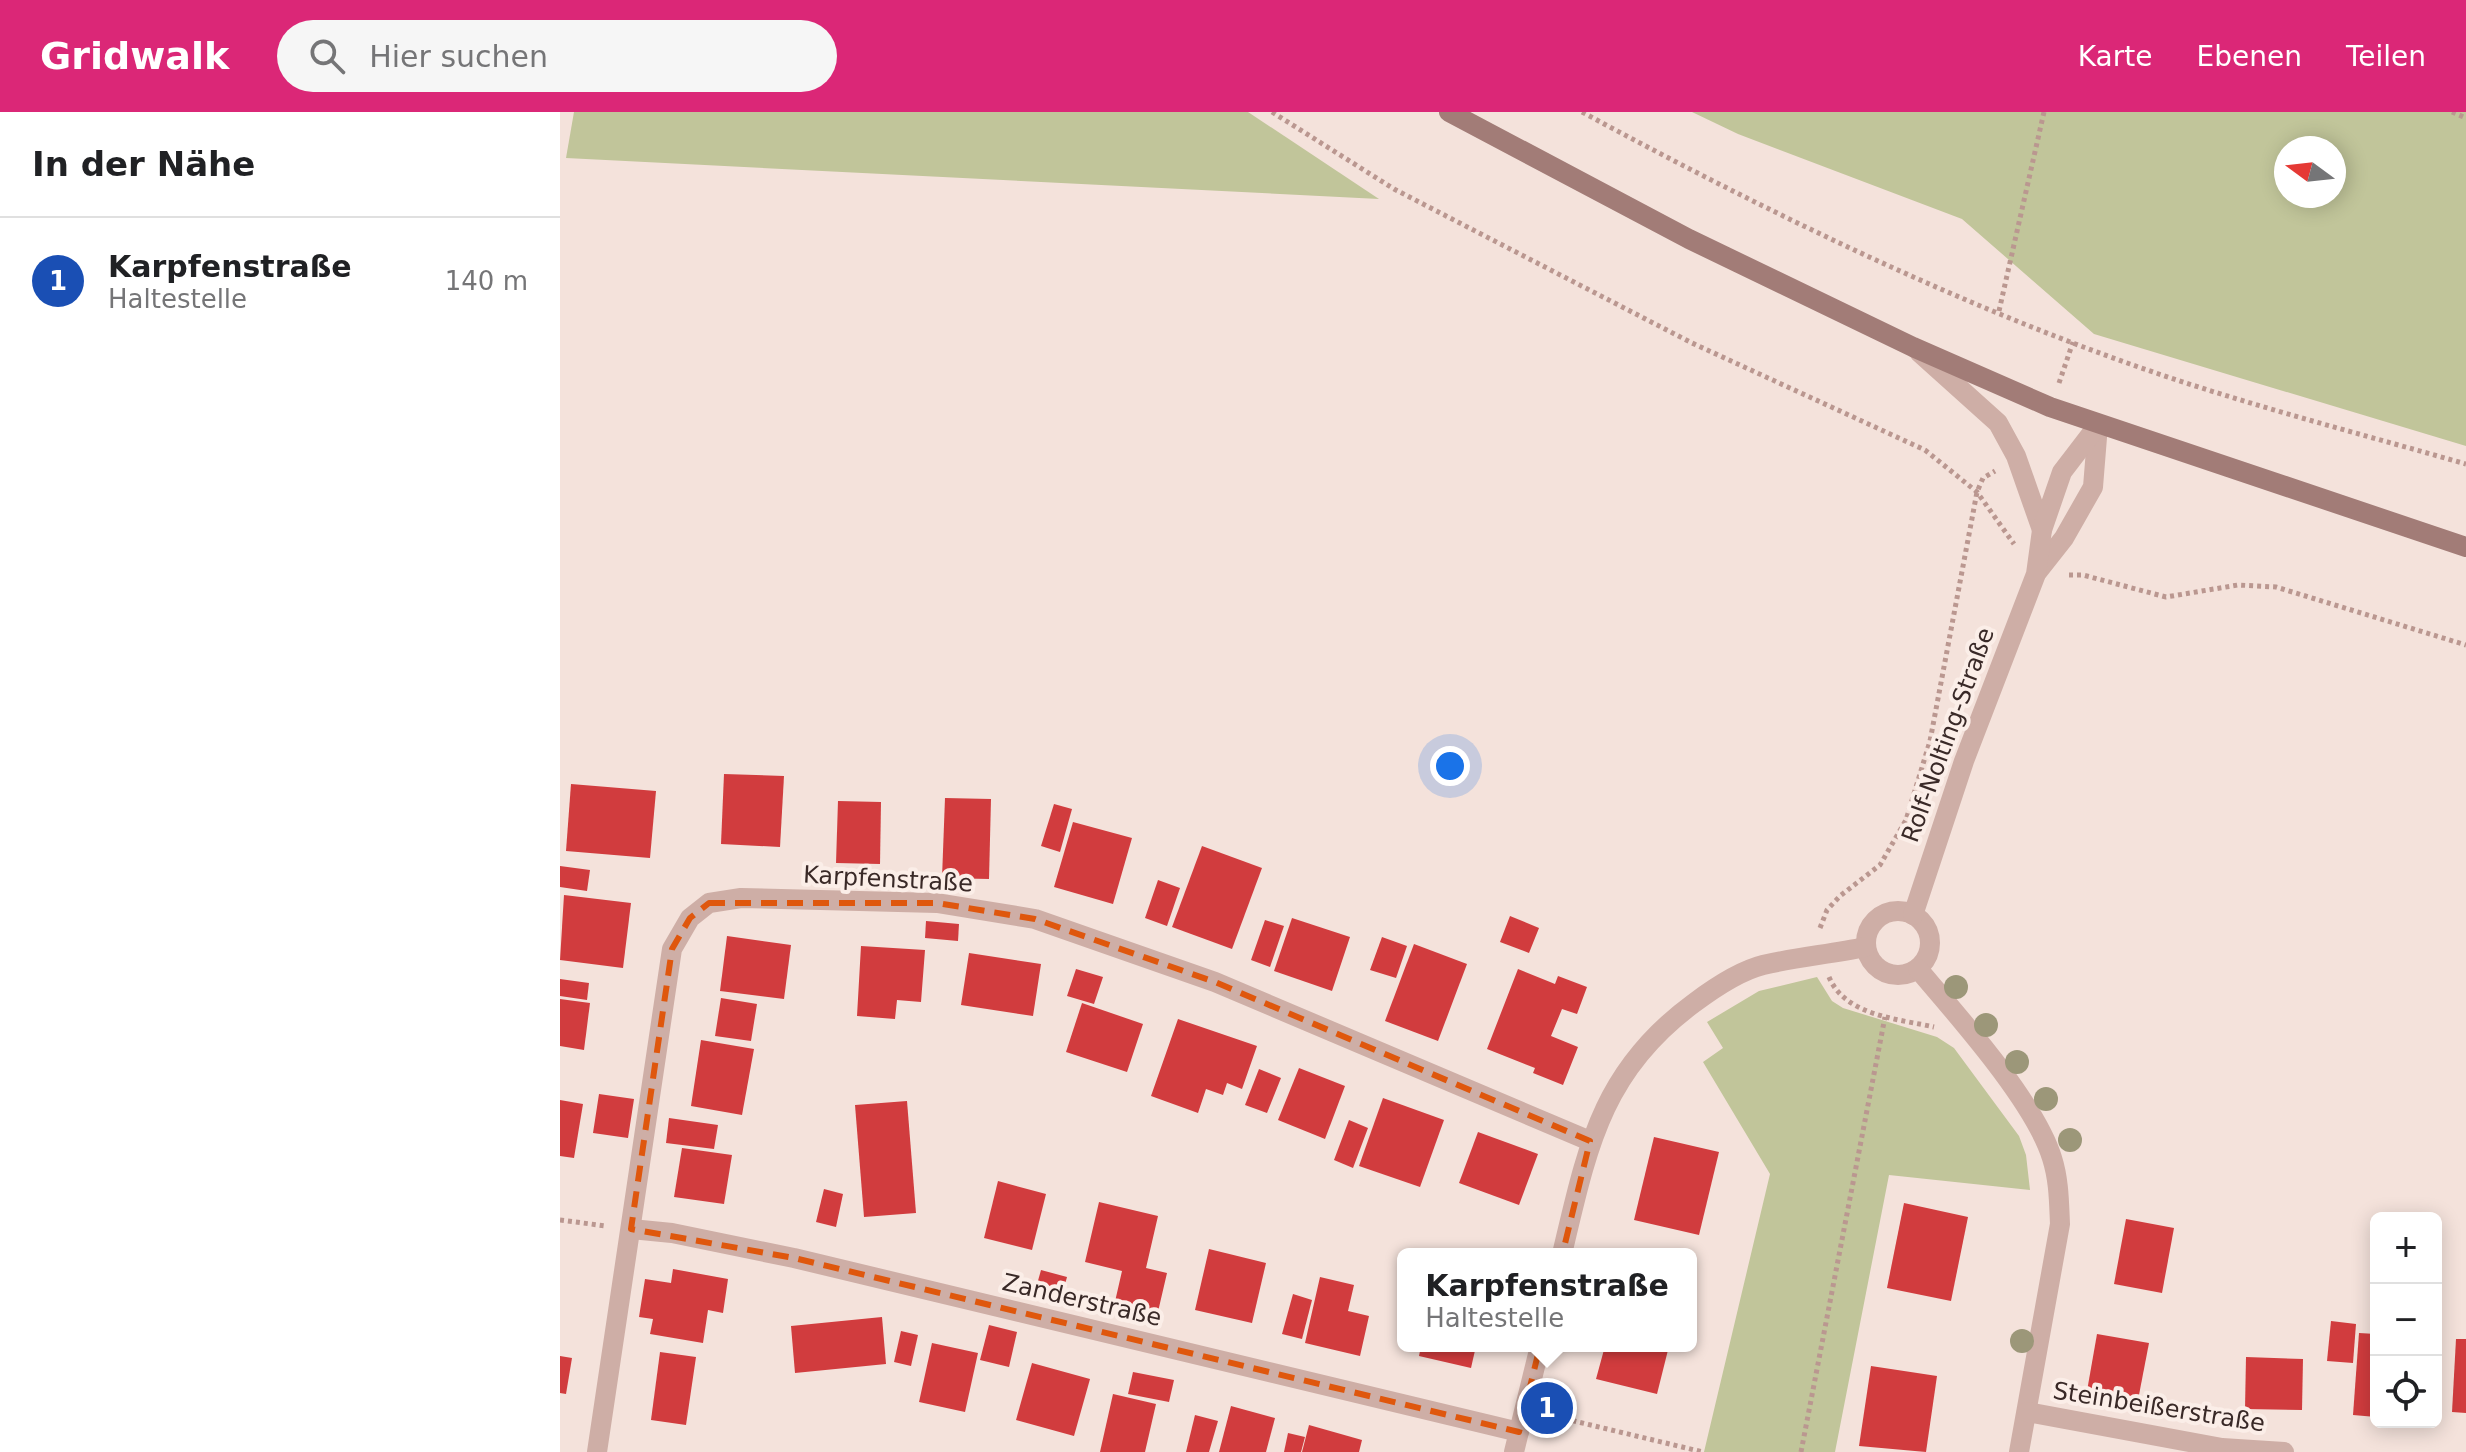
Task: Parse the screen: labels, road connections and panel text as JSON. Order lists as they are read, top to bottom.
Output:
{
  "streets": {
    "street": [
      "Rolf-Nolting-Straße",
      "Karpfenstraße",
      "Zanderstraße",
      "Steinbeißerstraße"
    ]
  },
  "crossings": [
    ["Karpfenstraße", "Zanderstraße"]
  ],
  "north": "left",
  "page": {
    "header": "Gridwalk",
    "search": "Hier suchen",
    "nav": ["Karte", "Ebenen", "Teilen"],
    "heading": "In der Nähe",
    "list": [
      {
        "mark": "1",
        "name": "Karpfenstraße",
        "note": "Haltestelle",
        "value": "140 m"
      }
    ],
    "map_buttons": ["+", "−"],
    "popup": ["Karpfenstraße", "Haltestelle"],
    "pins": "1"
  }
}
